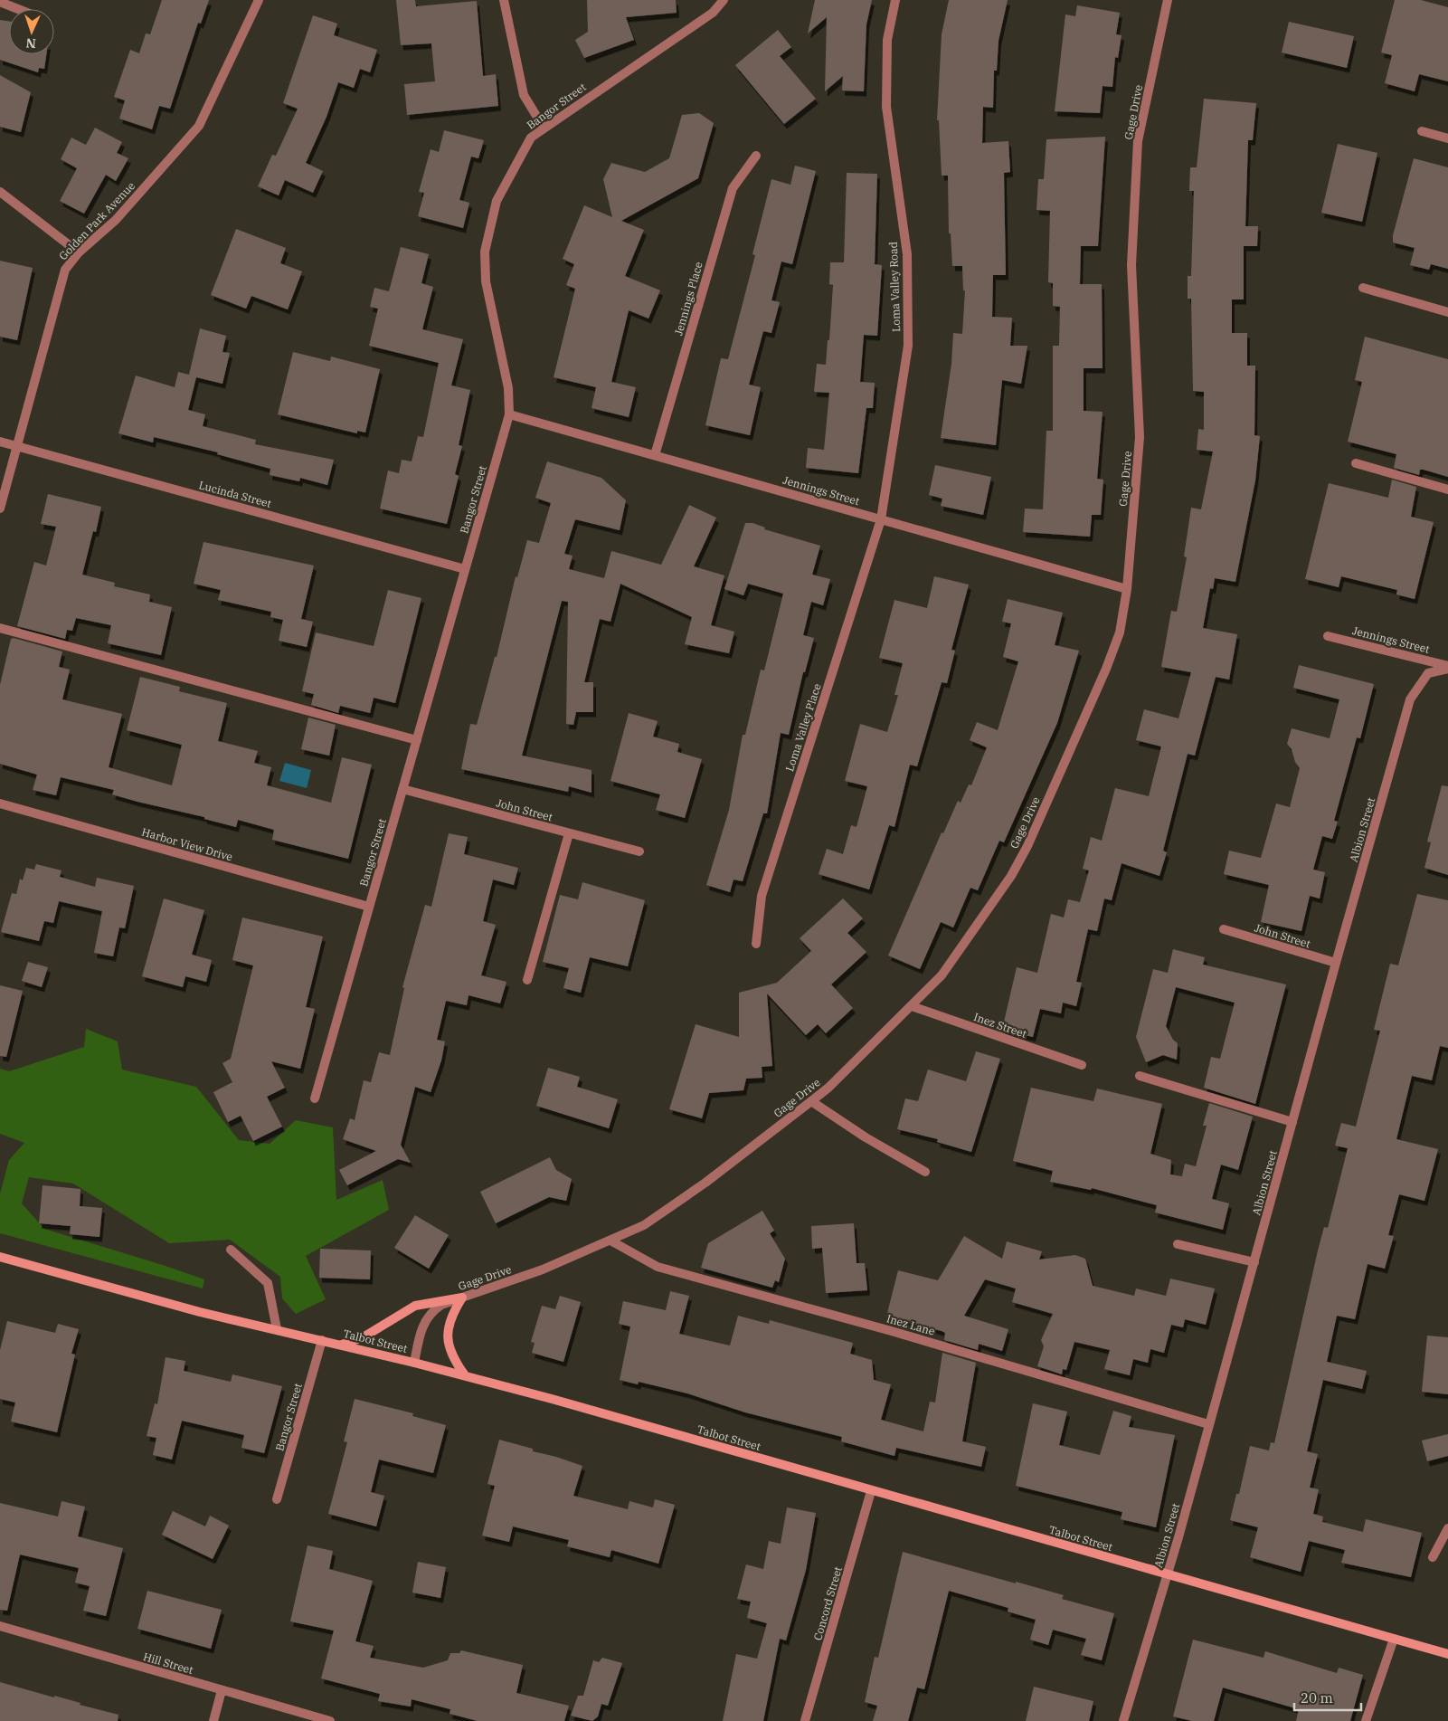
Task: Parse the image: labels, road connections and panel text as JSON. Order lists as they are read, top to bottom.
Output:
{
  "streets": {
    "main road": ["Talbot Street"],
    "street": [
      "Bangor Street",
      "Gage Drive",
      "Golden Park Avenue",
      "Loma Valley Road",
      "Jennings Place",
      "Jennings Street",
      "Lucinda Street",
      "Loma Valley Place",
      "John Street",
      "Albion Street",
      "Harbor View Drive",
      "Inez Street",
      "Inez Lane",
      "Concord Street",
      "Hill Street"
    ]
  },
  "crossings": [
    ["Bangor Street", "Jennings Street"],
    ["Bangor Street", "Lucinda Street"],
    ["Bangor Street", "John Street"],
    ["Bangor Street", "Harbor View Drive"],
    ["Bangor Street", "Talbot Street"],
    ["Gage Drive", "Jennings Street"],
    ["Gage Drive", "Inez Street"],
    ["Gage Drive", "Inez Lane"],
    ["Gage Drive", "Talbot Street"],
    ["Golden Park Avenue", "Lucinda Street"],
    ["Loma Valley Road", "Jennings Street"],
    ["Loma Valley Road", "Loma Valley Place"],
    ["Jennings Place", "Jennings Street"],
    ["Jennings Street", "Loma Valley Place"],
    ["Jennings Street", "Albion Street"],
    ["John Street", "Albion Street"],
    ["Albion Street", "Inez Lane"],
    ["Albion Street", "Talbot Street"],
    ["Talbot Street", "Concord Street"]
  ],
  "scale_bar": "20 m",
  "north": "bottom"
}
